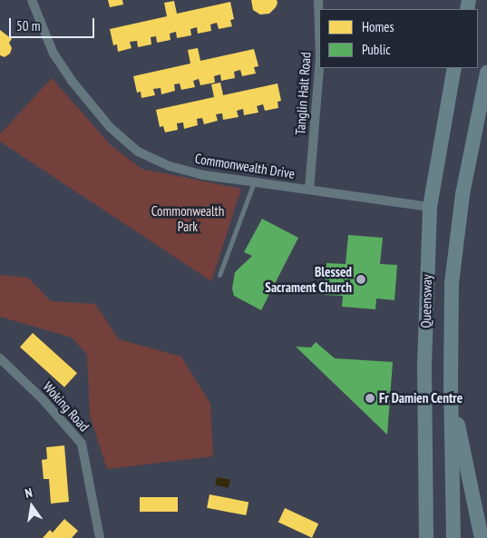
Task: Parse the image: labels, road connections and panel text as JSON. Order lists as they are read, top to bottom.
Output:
{
  "streets": {
    "highway": ["Queensway"],
    "street": ["Tanglin Halt Road", "Commonwealth Drive", "Woking Road"]
  },
  "crossings": [
    ["Tanglin Halt Road", "Commonwealth Drive"],
    ["Commonwealth Drive", "Queensway"]
  ],
  "parks": ["Commonwealth Park"],
  "places": ["Blessed Sacrament Church", "Fr Damien Centre"],
  "legend": ["Homes", "Public"],
  "scale_bar": "50 m",
  "north": "top"
}
